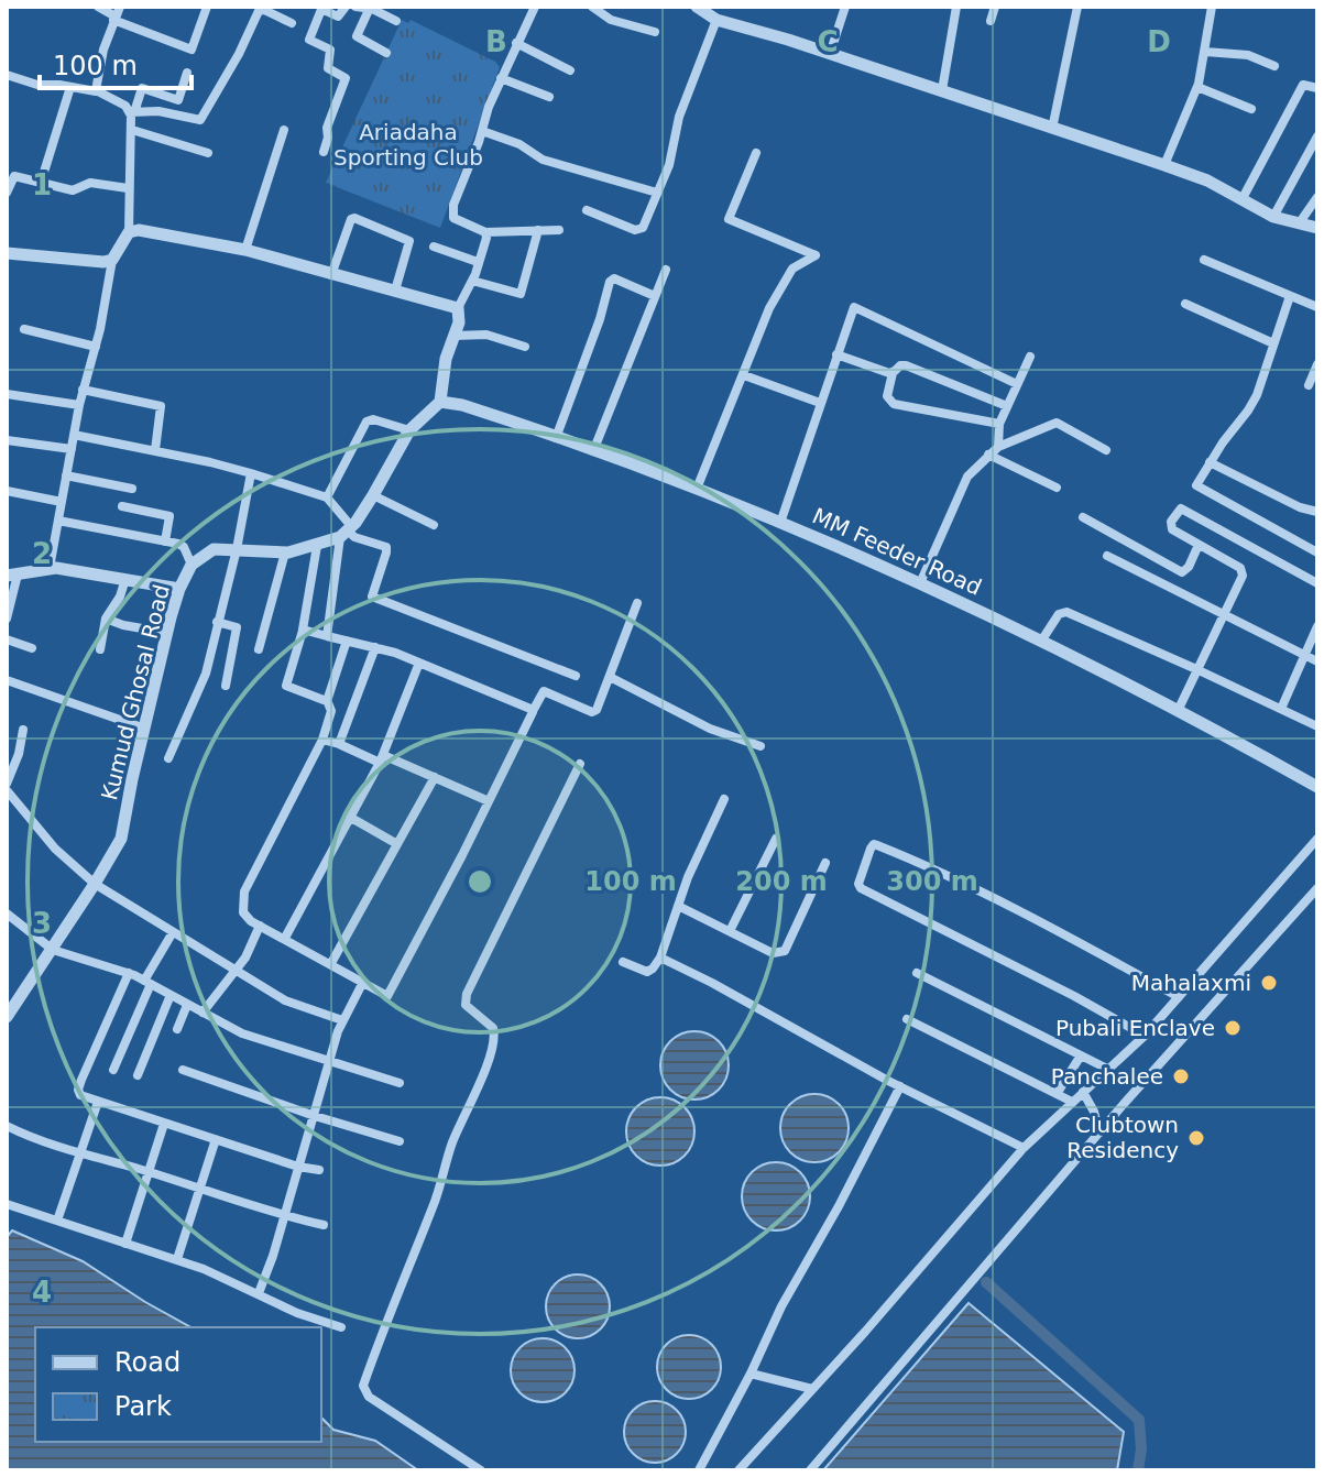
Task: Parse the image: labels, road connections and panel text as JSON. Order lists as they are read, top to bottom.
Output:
{
  "streets": {
    "street": ["MM Feeder Road", "Kumud Ghosal Road"]
  },
  "parks": ["Ariadaha Sporting Club"],
  "places": [
    "Mahalaxmi",
    "Pubali Enclave",
    "Panchalee",
    "Clubtown Residency"
  ],
  "legend": ["Road", "Park"],
  "scale_bar": "100 m",
  "grid": {
    "columns": ["B", "C", "D"],
    "rows": [
      "1",
      "2",
      "3",
      "4"
    ]
  },
  "rings": ["100 m", "200 m", "300 m"]
}
